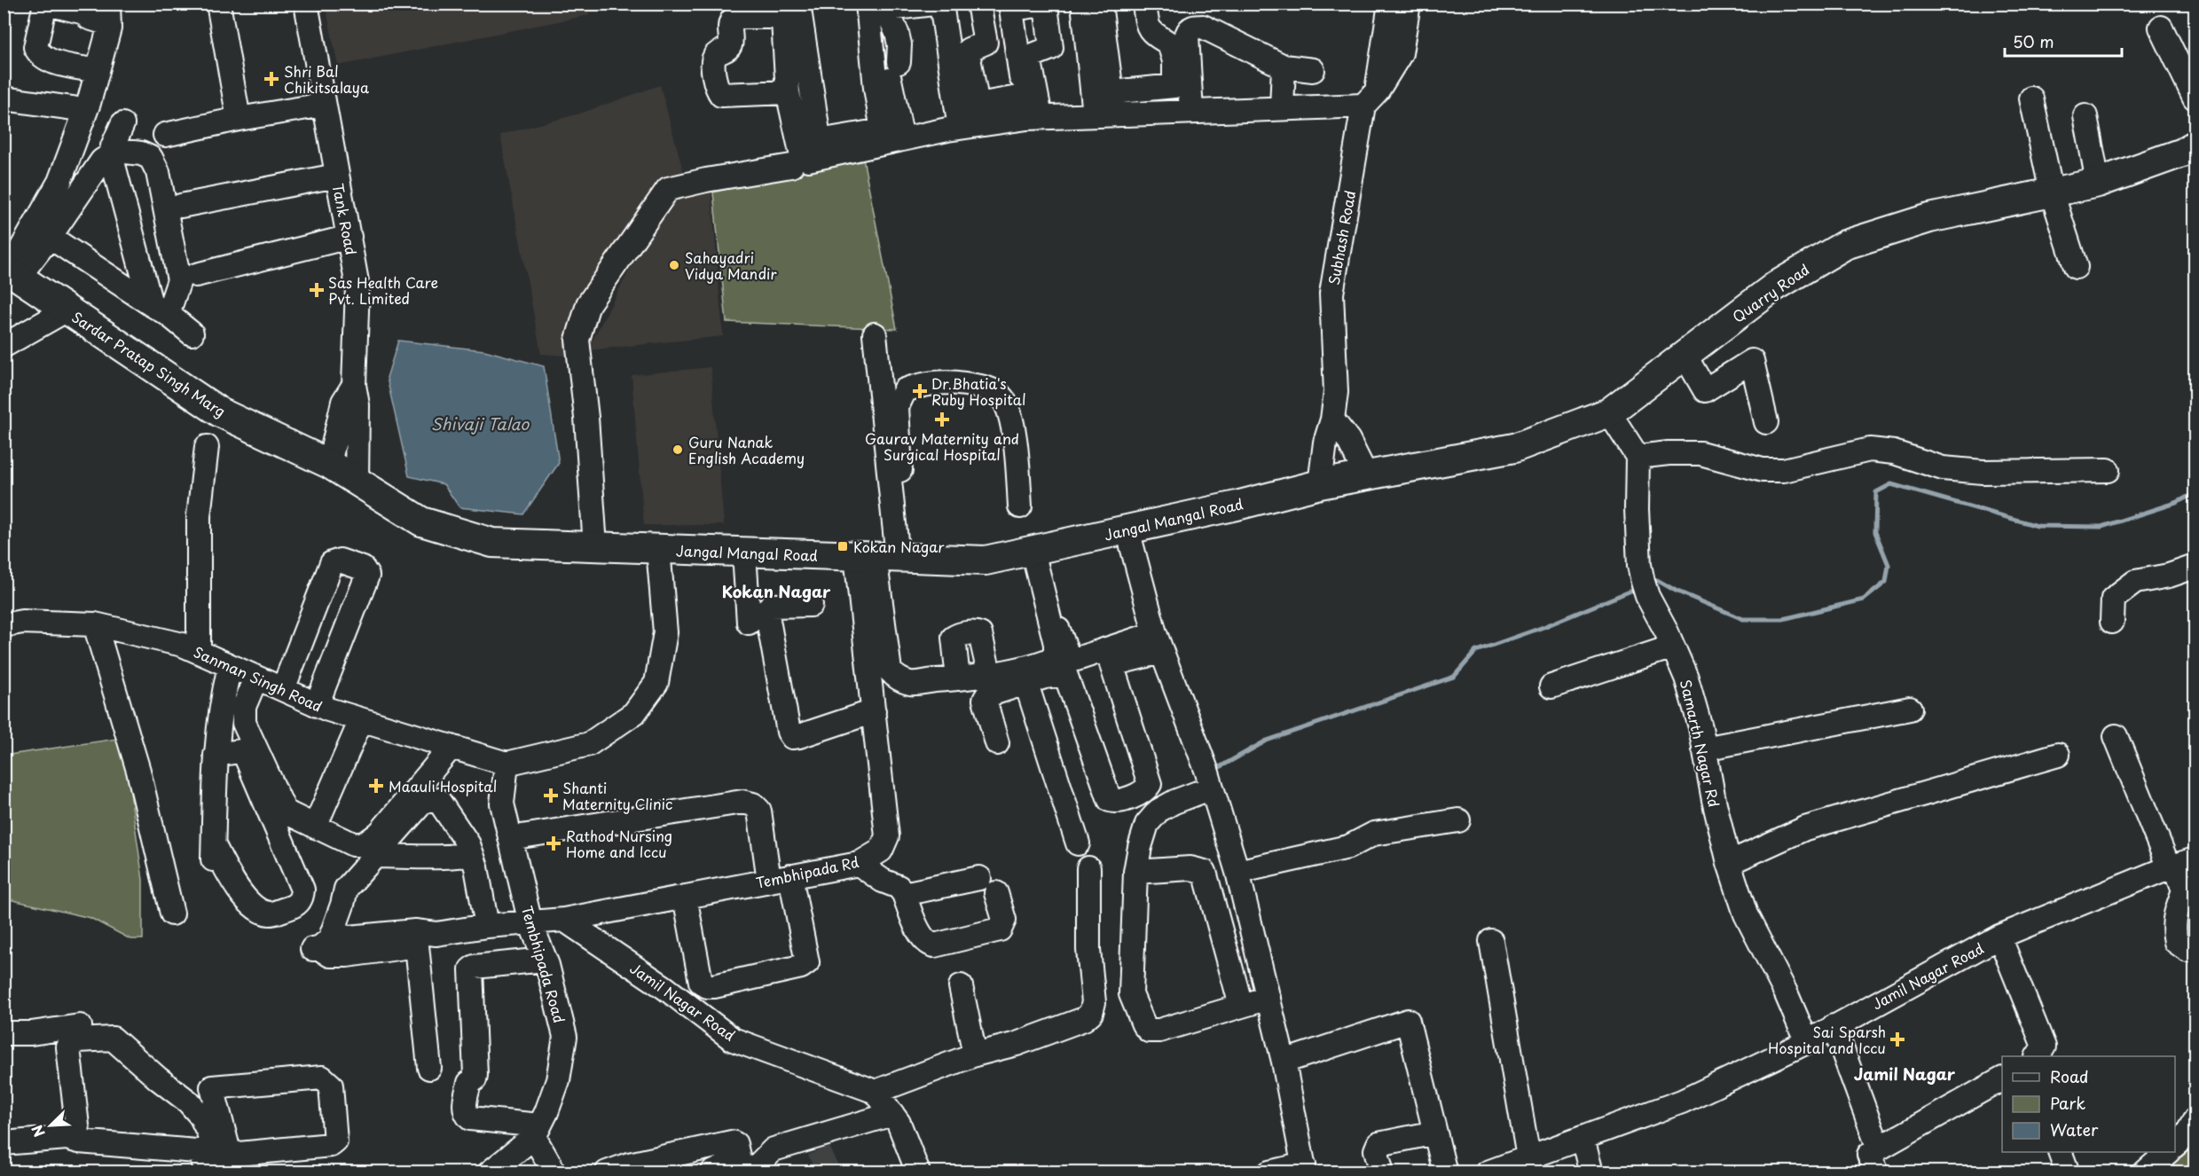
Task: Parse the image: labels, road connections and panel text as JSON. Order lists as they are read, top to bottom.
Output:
{
  "streets": {
    "main road": ["Quarry Road", "Sardar Pratap Singh Marg", "Jangal Mangal Road"],
    "street": [
      "Tank Road",
      "Subhash Road",
      "Sanman Singh Road",
      "Samarth Nagar Rd",
      "Tembhipada Rd",
      "Tembhipada Road",
      "Jamil Nagar Road"
    ]
  },
  "crossings": [
    ["Tank Road", "Sardar Pratap Singh Marg"],
    ["Tank Road", "Jangal Mangal Road"],
    ["Subhash Road", "Jangal Mangal Road"],
    ["Quarry Road", "Jangal Mangal Road"],
    ["Sardar Pratap Singh Marg", "Jangal Mangal Road"],
    ["Jangal Mangal Road", "Tembhipada Rd"],
    ["Sanman Singh Road", "Tembhipada Road"],
    ["Samarth Nagar Rd", "Jamil Nagar Road"],
    ["Tembhipada Rd", "Jamil Nagar Road"]
  ],
  "districts": ["Kokan Nagar", "Jamil Nagar"],
  "water": ["Shivaji Talao"],
  "places": {
    "health": [
      "Shri Bal Chikitsalaya",
      "Sas Health Care Pvt. Limited",
      "Dr.Bhatia's Ruby Hospital",
      "Gaurav Maternity and Surgical Hospital",
      "Maauli Hospital",
      "Shanti Maternity Clinic",
      "Rathod Nursing Home and Iccu",
      "Sai Sparsh Hospital and Iccu"
    ],
    "other": ["Sahayadri Vidya Mandir", "Guru Nanak English Academy"],
    "transit": ["Kokan Nagar"]
  },
  "legend": ["Road", "Park", "Water"],
  "scale_bar": "50 m",
  "north": "bottom left"
}
